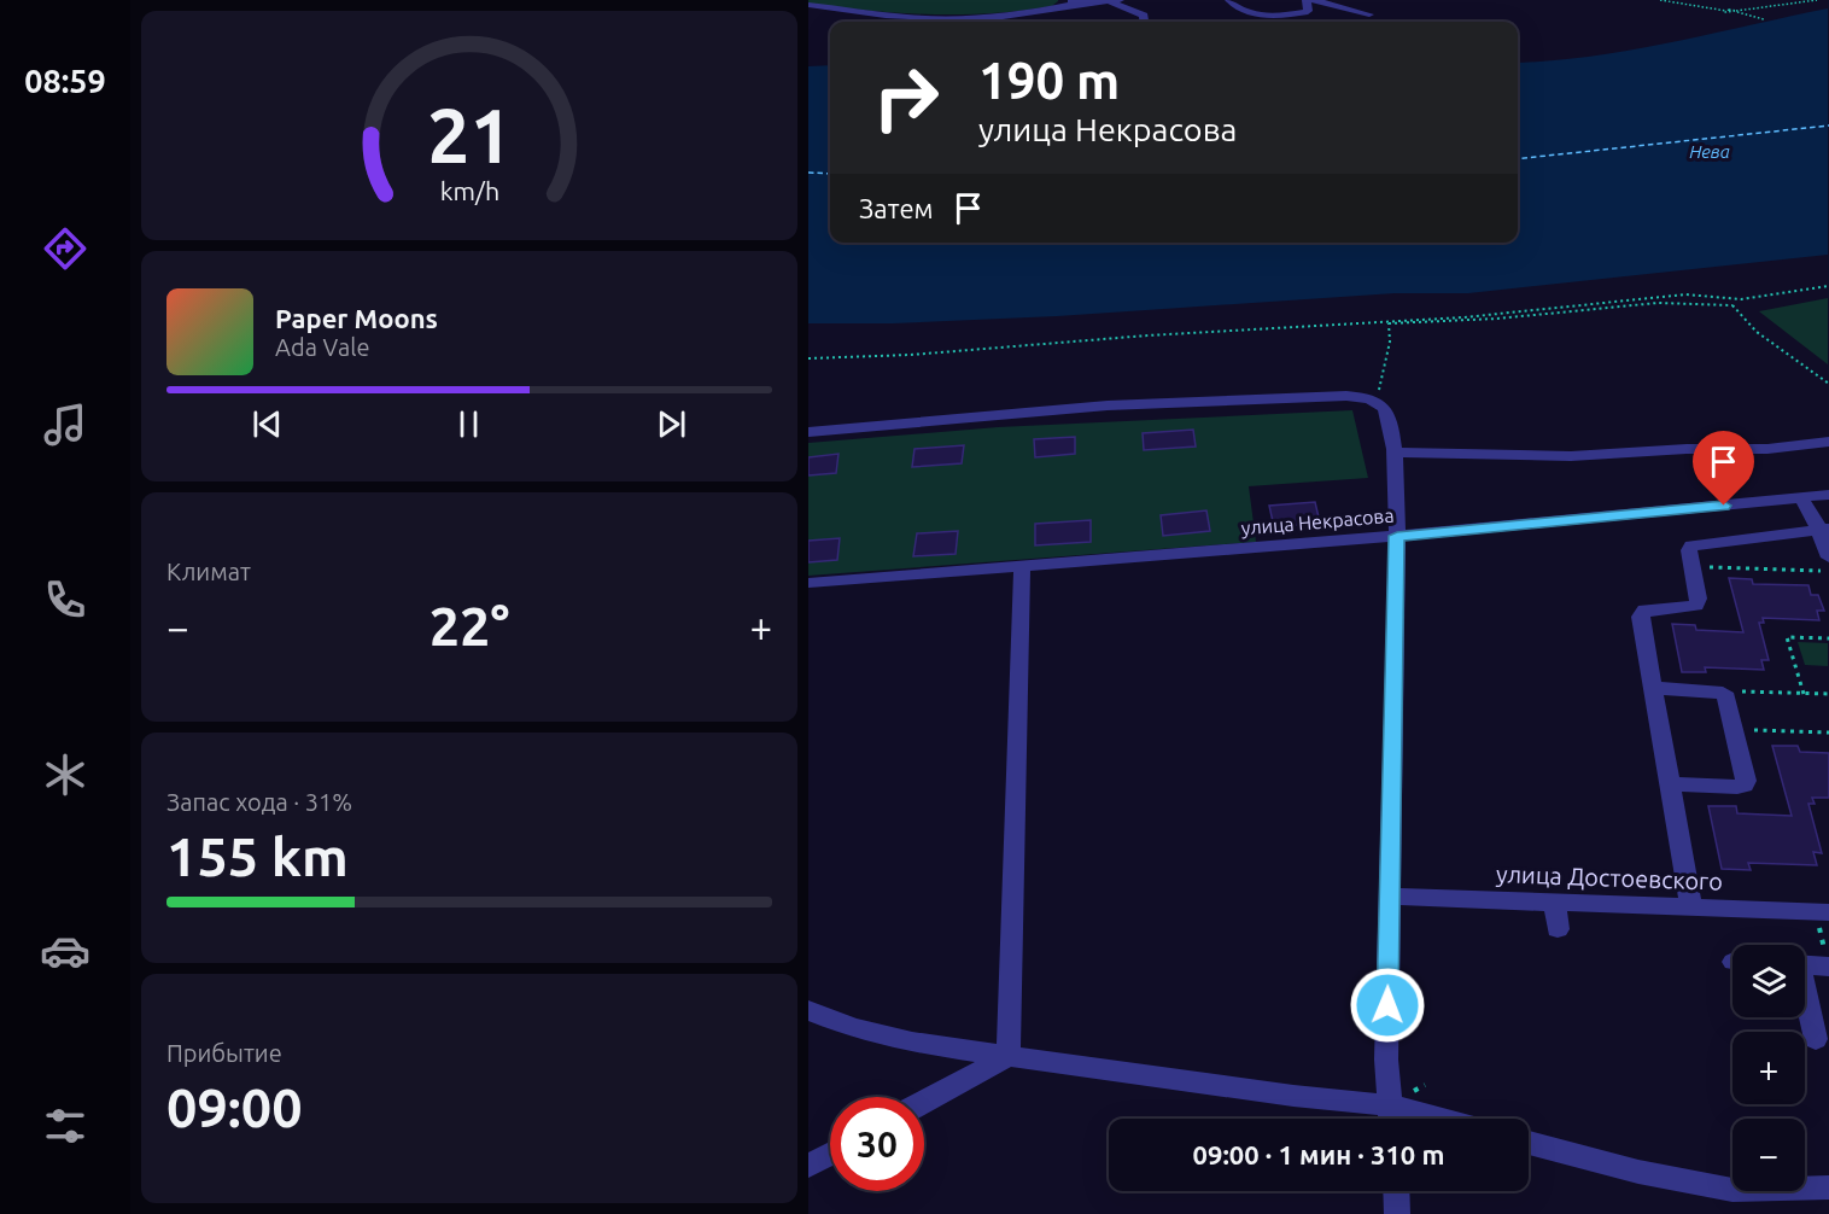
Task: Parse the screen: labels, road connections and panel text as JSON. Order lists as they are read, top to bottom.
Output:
{
  "streets": {
    "street": ["улица Некрасова", "улица Достоевского"]
  },
  "water": ["Нева"],
  "page": {
    "tabs": "08:59",
    "turn": ["190 m", "улица Некрасова"],
    "then": "Затем",
    "song": ["Paper Moons", "Ada Vale"],
    "tile": [
      "Климат",
      ["Запас хода · 31%", "155 km"],
      ["Прибытие", "09:00"]
    ],
    "heat": ["−", "22°", "+"],
    "map_buttons": ["+", "−"],
    "limit": "30",
    "trip": "09:00 · 1 мин · 310 m",
    "gauge": ["21", "km/h"]
  }
}
